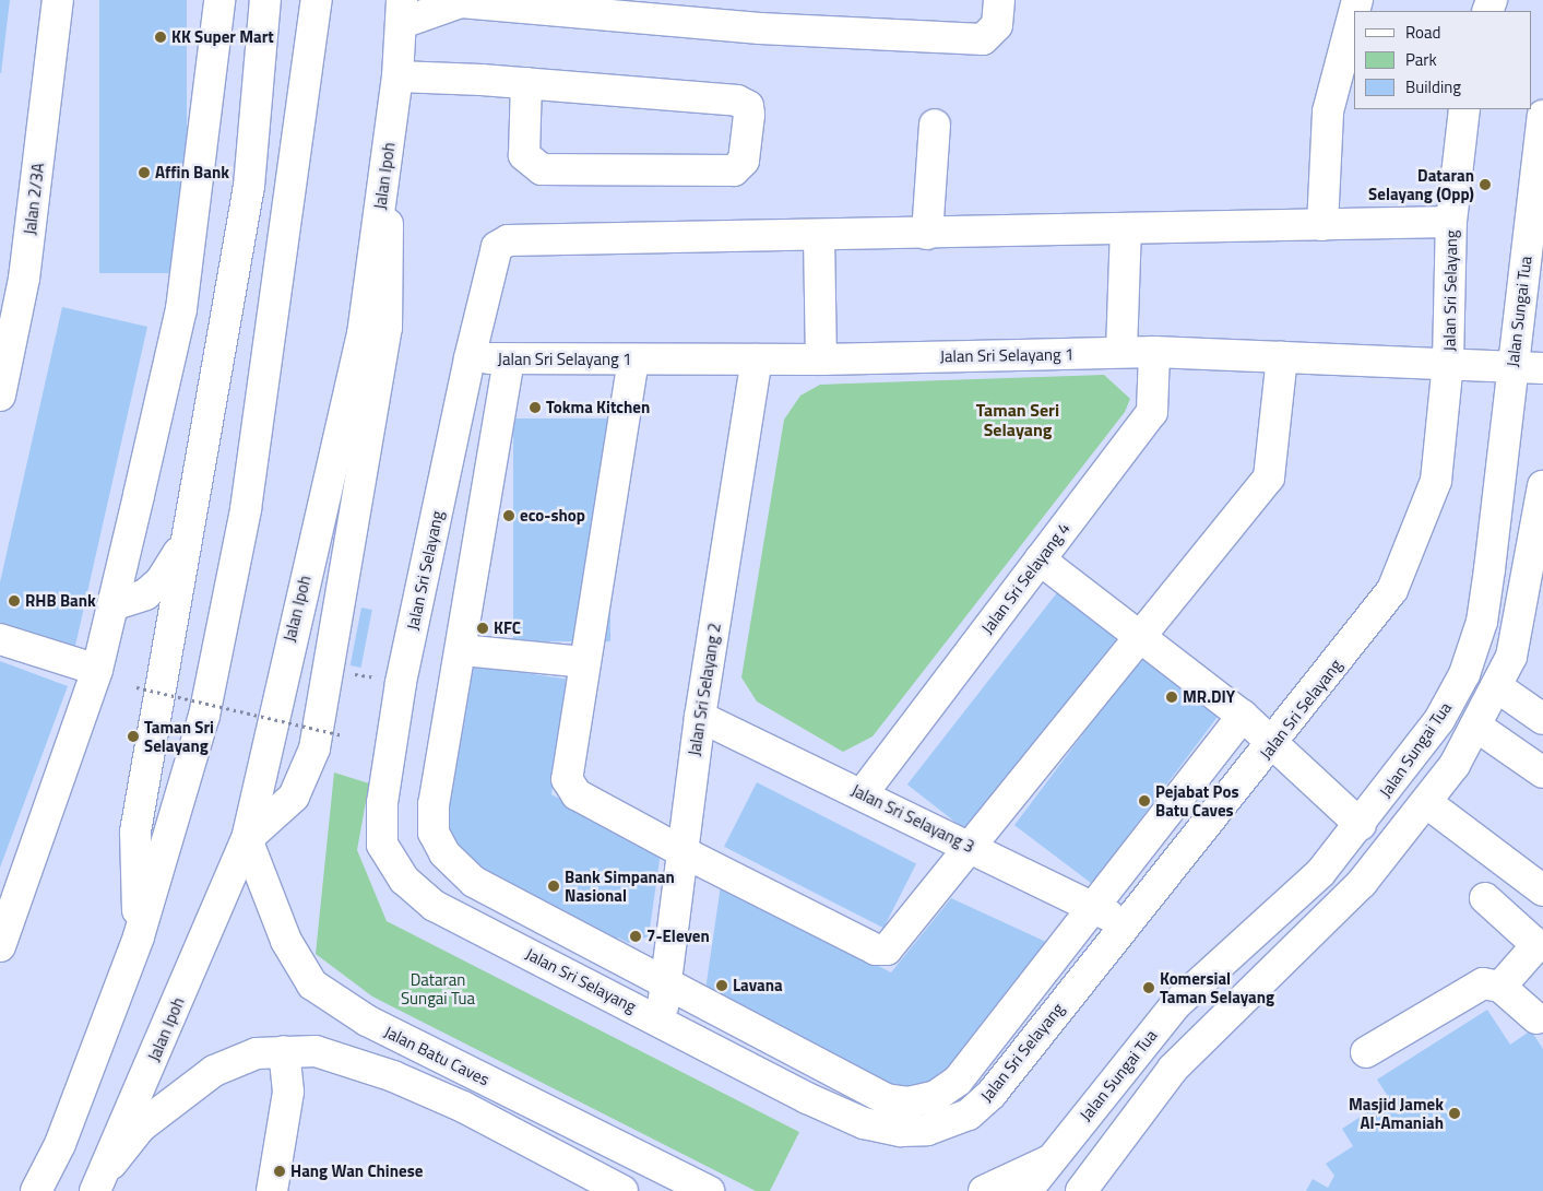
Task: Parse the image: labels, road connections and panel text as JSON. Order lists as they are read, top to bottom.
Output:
{
  "streets": {
    "main road": [
      "Jalan Ipoh",
      "Jalan 2/3A",
      "Jalan Sri Selayang",
      "Jalan Sungai Tua",
      "Jalan Sri Selayang 1",
      "Jalan Sri Selayang 4",
      "Jalan Sri Selayang 2",
      "Jalan Sri Selayang 3",
      "Jalan Batu Caves"
    ]
  },
  "crossings": [
    ["Jalan Ipoh", "Jalan Batu Caves"],
    ["Jalan Sri Selayang", "Jalan Sri Selayang 1"],
    ["Jalan Sri Selayang", "Jalan Sri Selayang 2"],
    ["Jalan Sri Selayang", "Jalan Sri Selayang 3"],
    ["Jalan Sungai Tua", "Jalan Sri Selayang 1"],
    ["Jalan Sri Selayang 1", "Jalan Sri Selayang 4"],
    ["Jalan Sri Selayang 1", "Jalan Sri Selayang 2"],
    ["Jalan Sri Selayang 4", "Jalan Sri Selayang 3"],
    ["Jalan Sri Selayang 2", "Jalan Sri Selayang 3"]
  ],
  "districts": ["Taman Seri Selayang"],
  "parks": ["Dataran Sungai Tua"],
  "places": [
    "KK Super Mart",
    "Affin Bank",
    "Dataran Selayang (Opp)",
    "Tokma Kitchen",
    "eco-shop",
    "RHB Bank",
    "KFC",
    "MR.DIY",
    "Taman Sri Selayang",
    "Pejabat Pos Batu Caves",
    "Bank Simpanan Nasional",
    "7-Eleven",
    "Lavana",
    "Komersial Taman Selayang",
    "Masjid Jamek Al-Amaniah",
    "Hang Wan Chinese"
  ],
  "legend": ["Road", "Park", "Building"]
}
